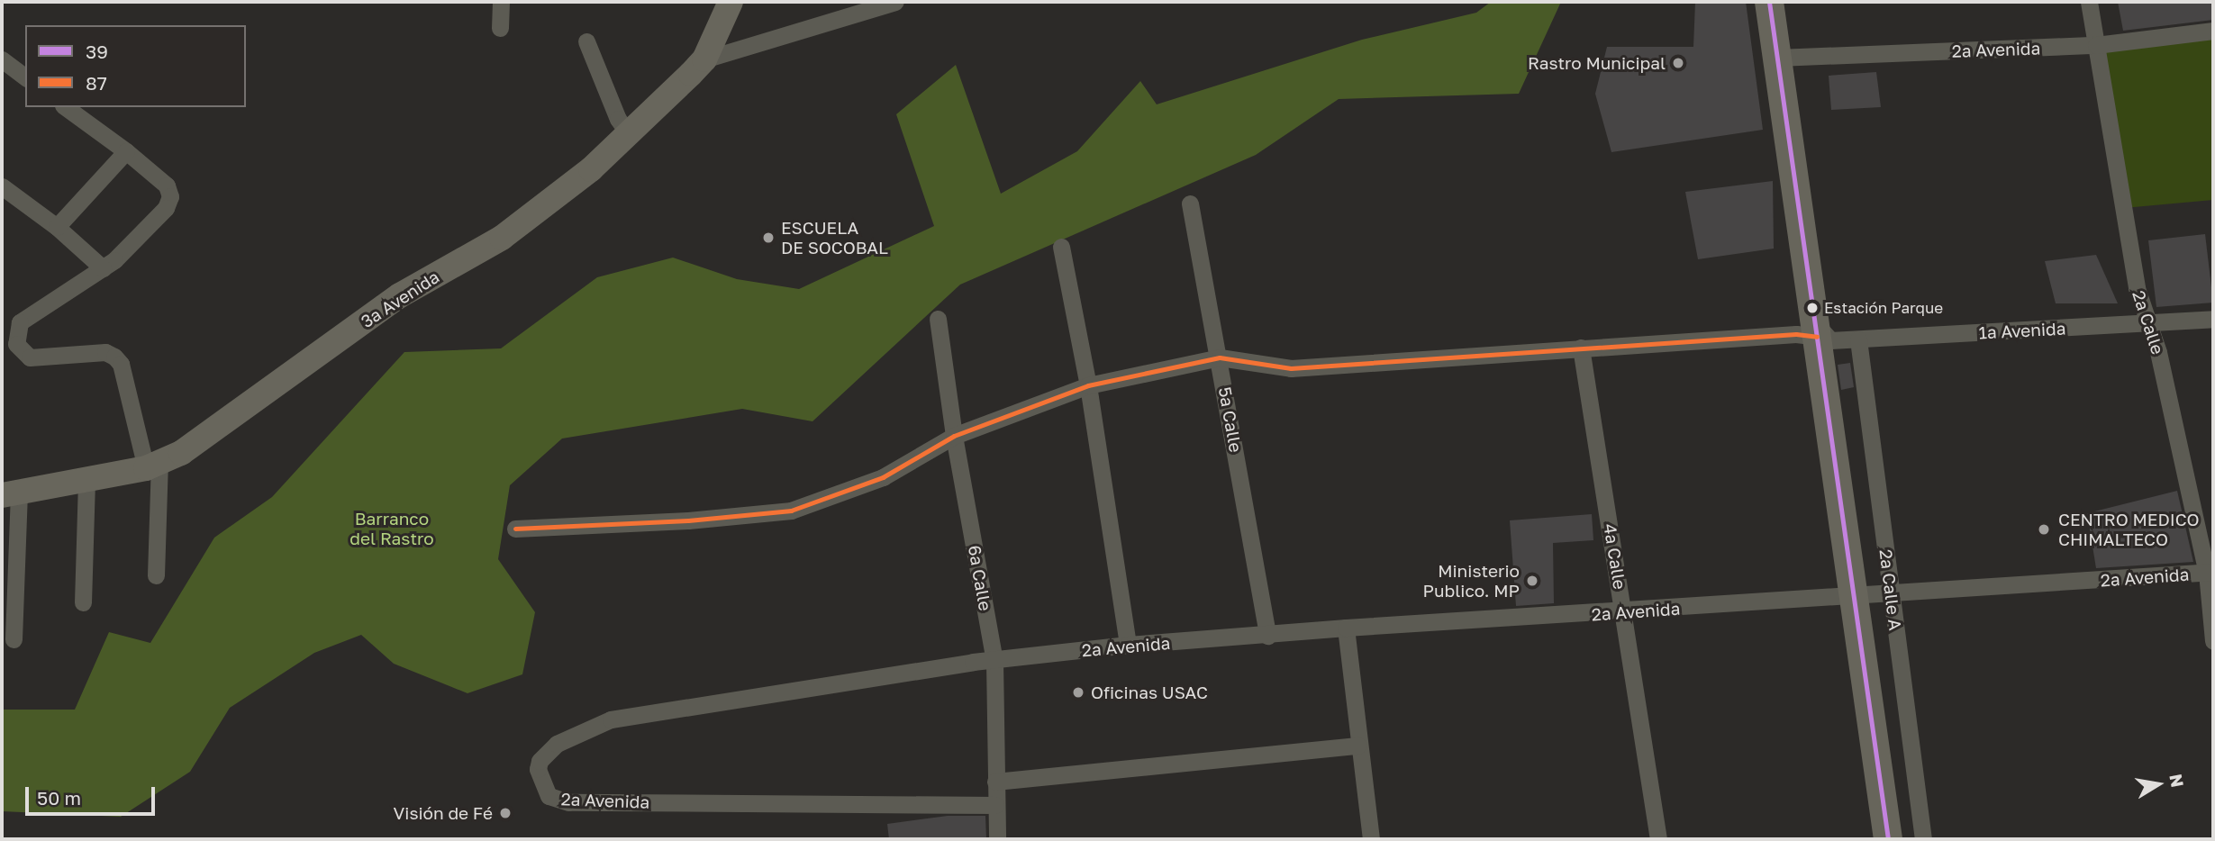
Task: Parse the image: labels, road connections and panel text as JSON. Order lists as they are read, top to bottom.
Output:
{
  "streets": {
    "main road": ["3a Avenida"],
    "street": [
      "2a Avenida",
      "2a Calle",
      "1a Avenida",
      "5a Calle",
      "4a Calle",
      "6a Calle",
      "2a Calle A"
    ]
  },
  "crossings": [
    ["2a Avenida", "2a Calle"],
    ["2a Avenida", "5a Calle"],
    ["2a Avenida", "4a Calle"],
    ["2a Avenida", "6a Calle"],
    ["2a Avenida", "2a Calle A"],
    ["2a Calle", "1a Avenida"],
    ["1a Avenida", "5a Calle"],
    ["1a Avenida", "4a Calle"],
    ["1a Avenida", "6a Calle"],
    ["1a Avenida", "2a Calle A"]
  ],
  "parks": ["Barranco del Rastro"],
  "places": [
    "Rastro Municipal",
    "ESCUELA DE SOCOBAL",
    "Estación Parque",
    "CENTRO MEDICO CHIMALTECO",
    "Ministerio Publico. MP",
    "Oficinas USAC",
    "Visión de Fé"
  ],
  "lines": ["transit line 39", "transit line 87"],
  "legend": ["39", "87"],
  "scale_bar": "50 m",
  "north": "right"
}
